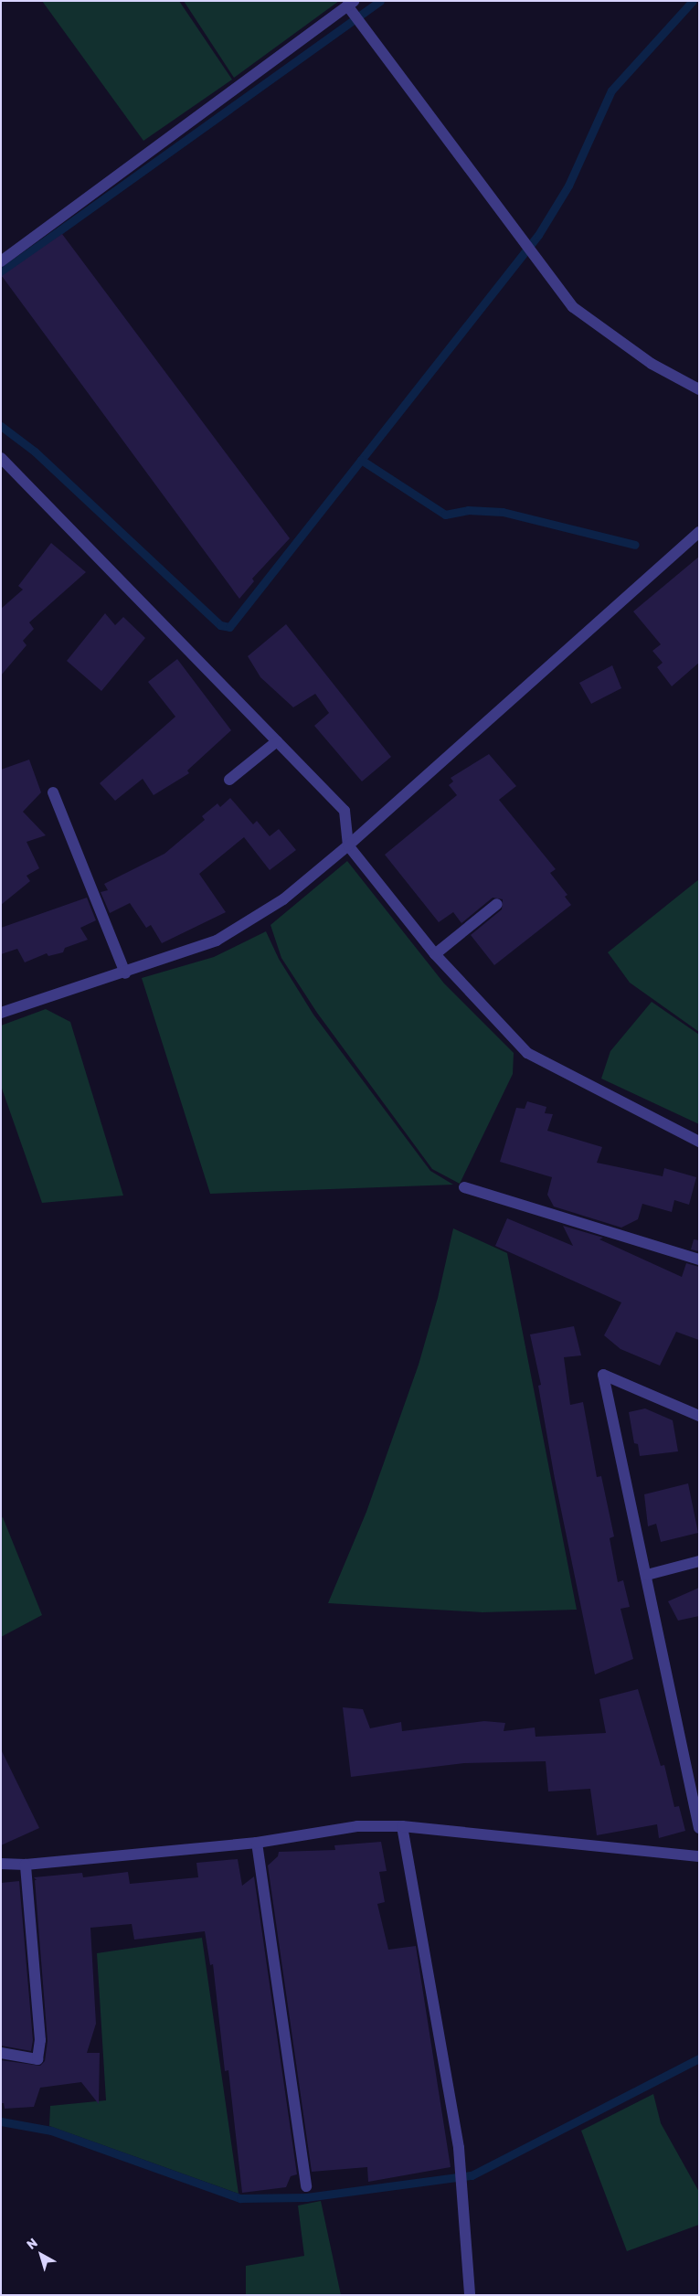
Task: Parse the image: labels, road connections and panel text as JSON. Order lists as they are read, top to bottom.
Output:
{
  "north": "top left"
}
